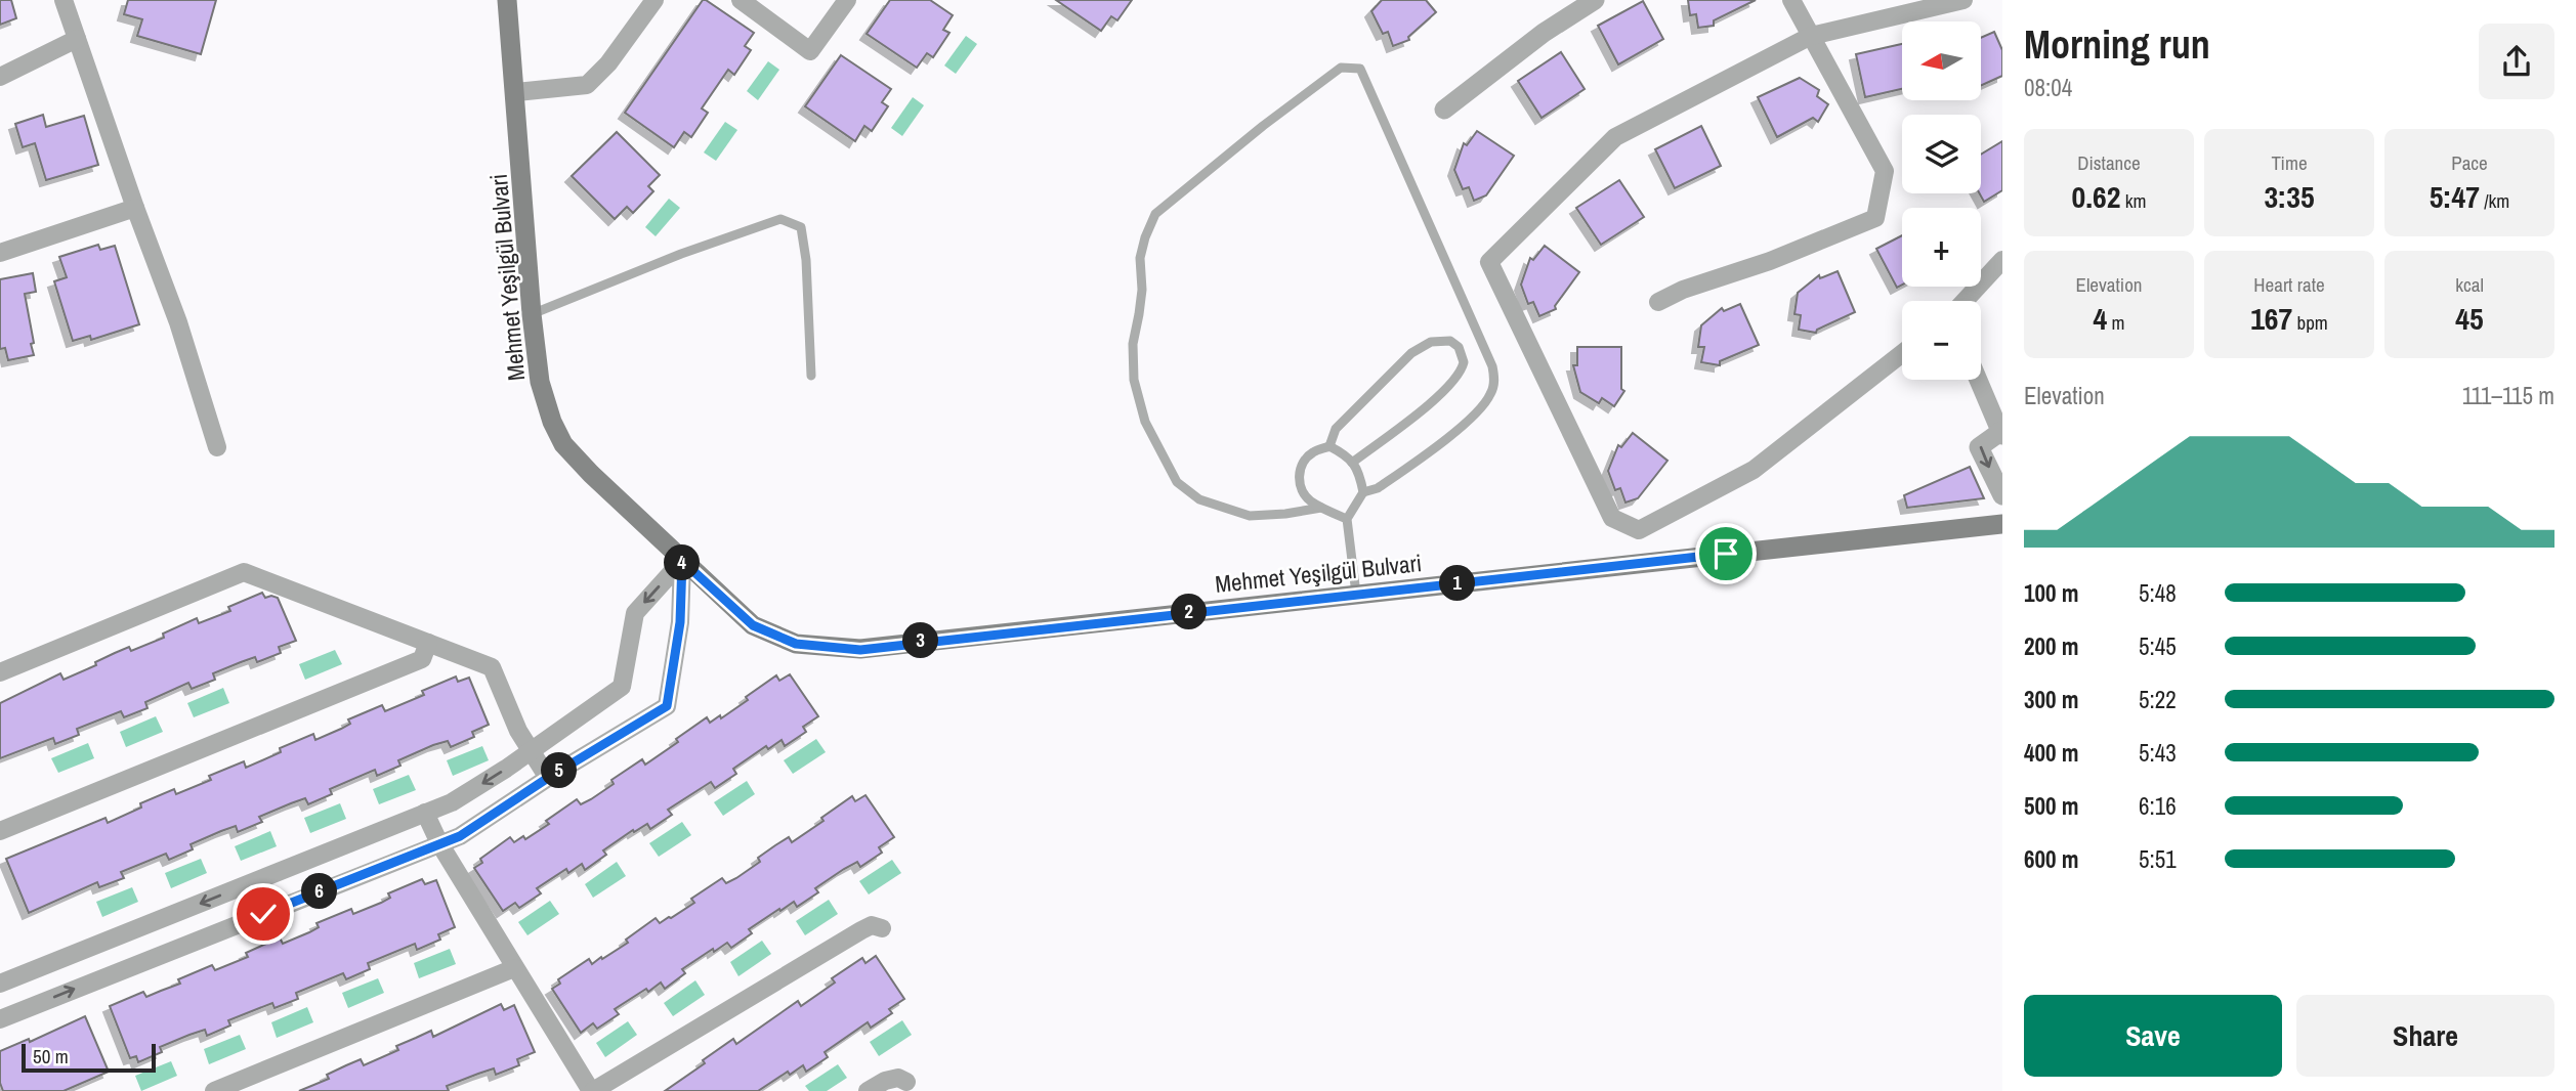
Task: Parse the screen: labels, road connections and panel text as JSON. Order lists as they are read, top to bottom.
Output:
{
  "streets": {
    "main road": ["Mehmet Yeşilgül Bulvari"]
  },
  "scale_bar": "50 m",
  "north": "left",
  "page": {
    "heading": ["Morning run", "08:04"],
    "map_buttons": ["+", "−"],
    "stats": [
      ["Distance", "0.62 km"],
      ["Time", "3:35"],
      ["Pace", "5:47 /km"],
      ["Elevation", "4 m"],
      ["Heart rate", "167 bpm"],
      ["kcal", "45"]
    ],
    "chart": ["Elevation", "111–115 m"],
    "pins": [
      "4",
      "1",
      "2",
      "3",
      "5",
      "6"
    ],
    "list": [
      {
        "name": "100 m",
        "note": "5:48"
      },
      {
        "name": "200 m",
        "note": "5:45"
      },
      {
        "name": "300 m",
        "note": "5:22"
      },
      {
        "name": "400 m",
        "note": "5:43"
      },
      {
        "name": "500 m",
        "note": "6:16"
      },
      {
        "name": "600 m",
        "note": "5:51"
      }
    ],
    "buttons": ["Save", "Share"],
    "scale": "50 m"
  }
}
